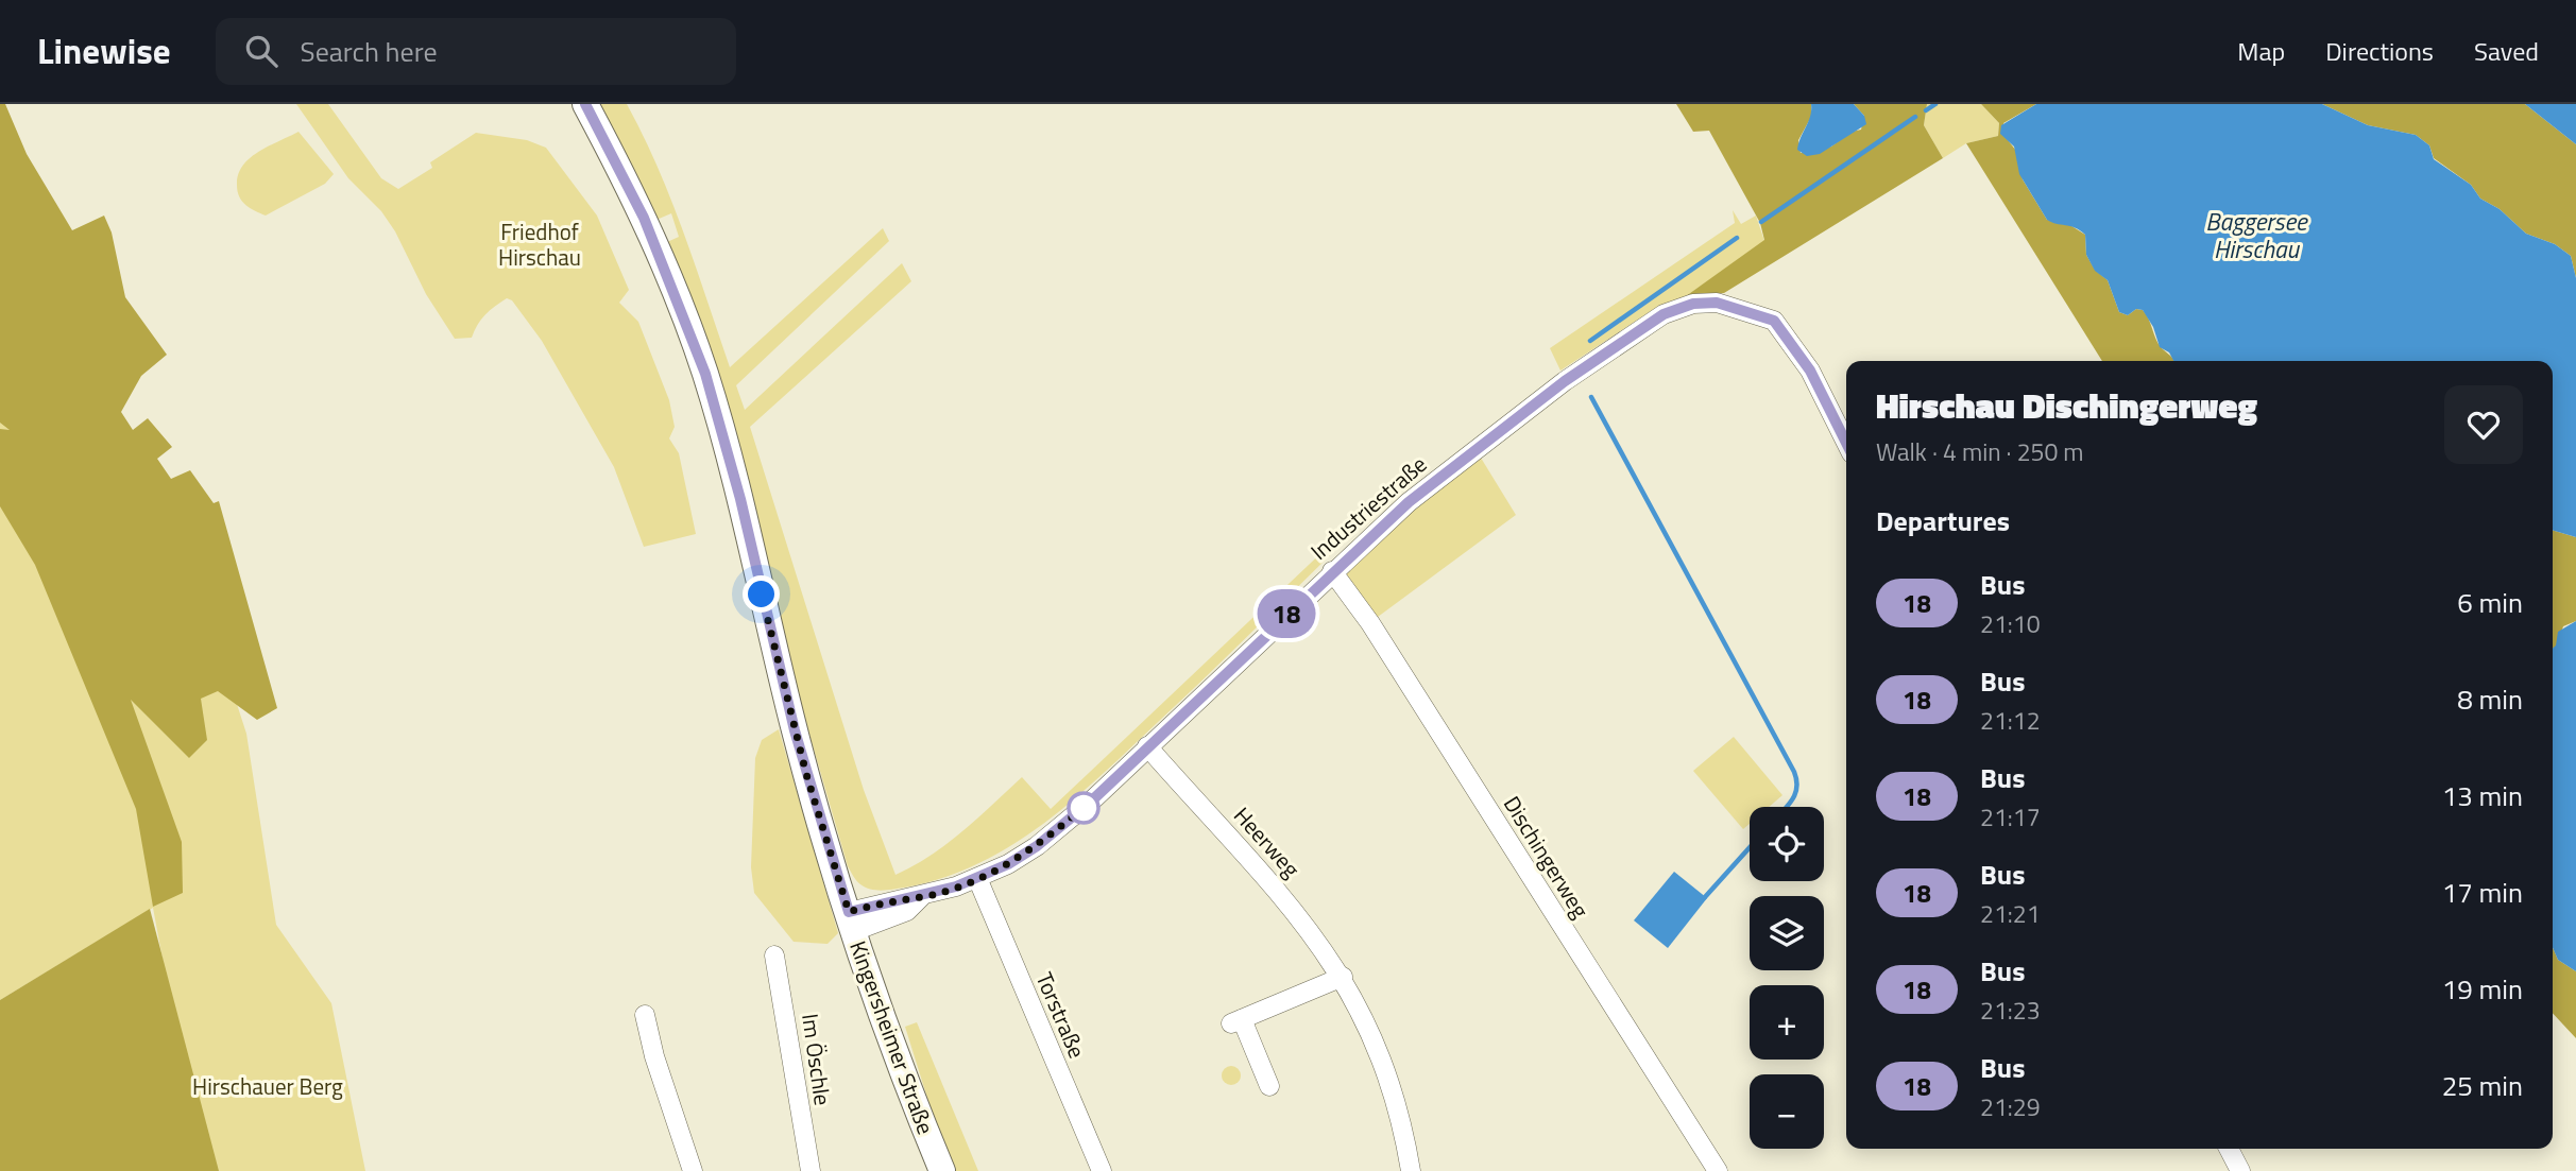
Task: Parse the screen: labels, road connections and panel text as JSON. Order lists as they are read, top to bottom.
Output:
{
  "streets": {
    "main road": ["Kingersheimer Straße"],
    "street": [
      "Industriestraße",
      "Heerweg",
      "Dischingerweg",
      "Torstraße",
      "Im Öschle"
    ]
  },
  "crossings": [
    ["Industriestraße", "Heerweg"],
    ["Industriestraße", "Dischingerweg"],
    ["Industriestraße", "Torstraße"],
    ["Industriestraße", "Kingersheimer Straße"]
  ],
  "water": ["Baggersee Hirschau"],
  "parks": ["Friedhof Hirschau", "Hirschauer Berg"],
  "lines": ["bus line 18"],
  "page": {
    "header": "Linewise",
    "search": "Search here",
    "nav": ["Map", "Directions", "Saved"],
    "on_map": "18",
    "heading": [
      ["Hirschau Dischingerweg", "Walk · 4 min · 250 m"],
      "Departures"
    ],
    "list": [
      {
        "mark": "18",
        "name": "Bus",
        "note": "21:10",
        "value": "6 min"
      },
      {
        "mark": "18",
        "name": "Bus",
        "note": "21:12",
        "value": "8 min"
      },
      {
        "mark": "18",
        "name": "Bus",
        "note": "21:17",
        "value": "13 min"
      },
      {
        "mark": "18",
        "name": "Bus",
        "note": "21:21",
        "value": "17 min"
      },
      {
        "mark": "18",
        "name": "Bus",
        "note": "21:23",
        "value": "19 min"
      },
      {
        "mark": "18",
        "name": "Bus",
        "note": "21:29",
        "value": "25 min"
      }
    ],
    "map_buttons": ["+", "−"]
  }
}
